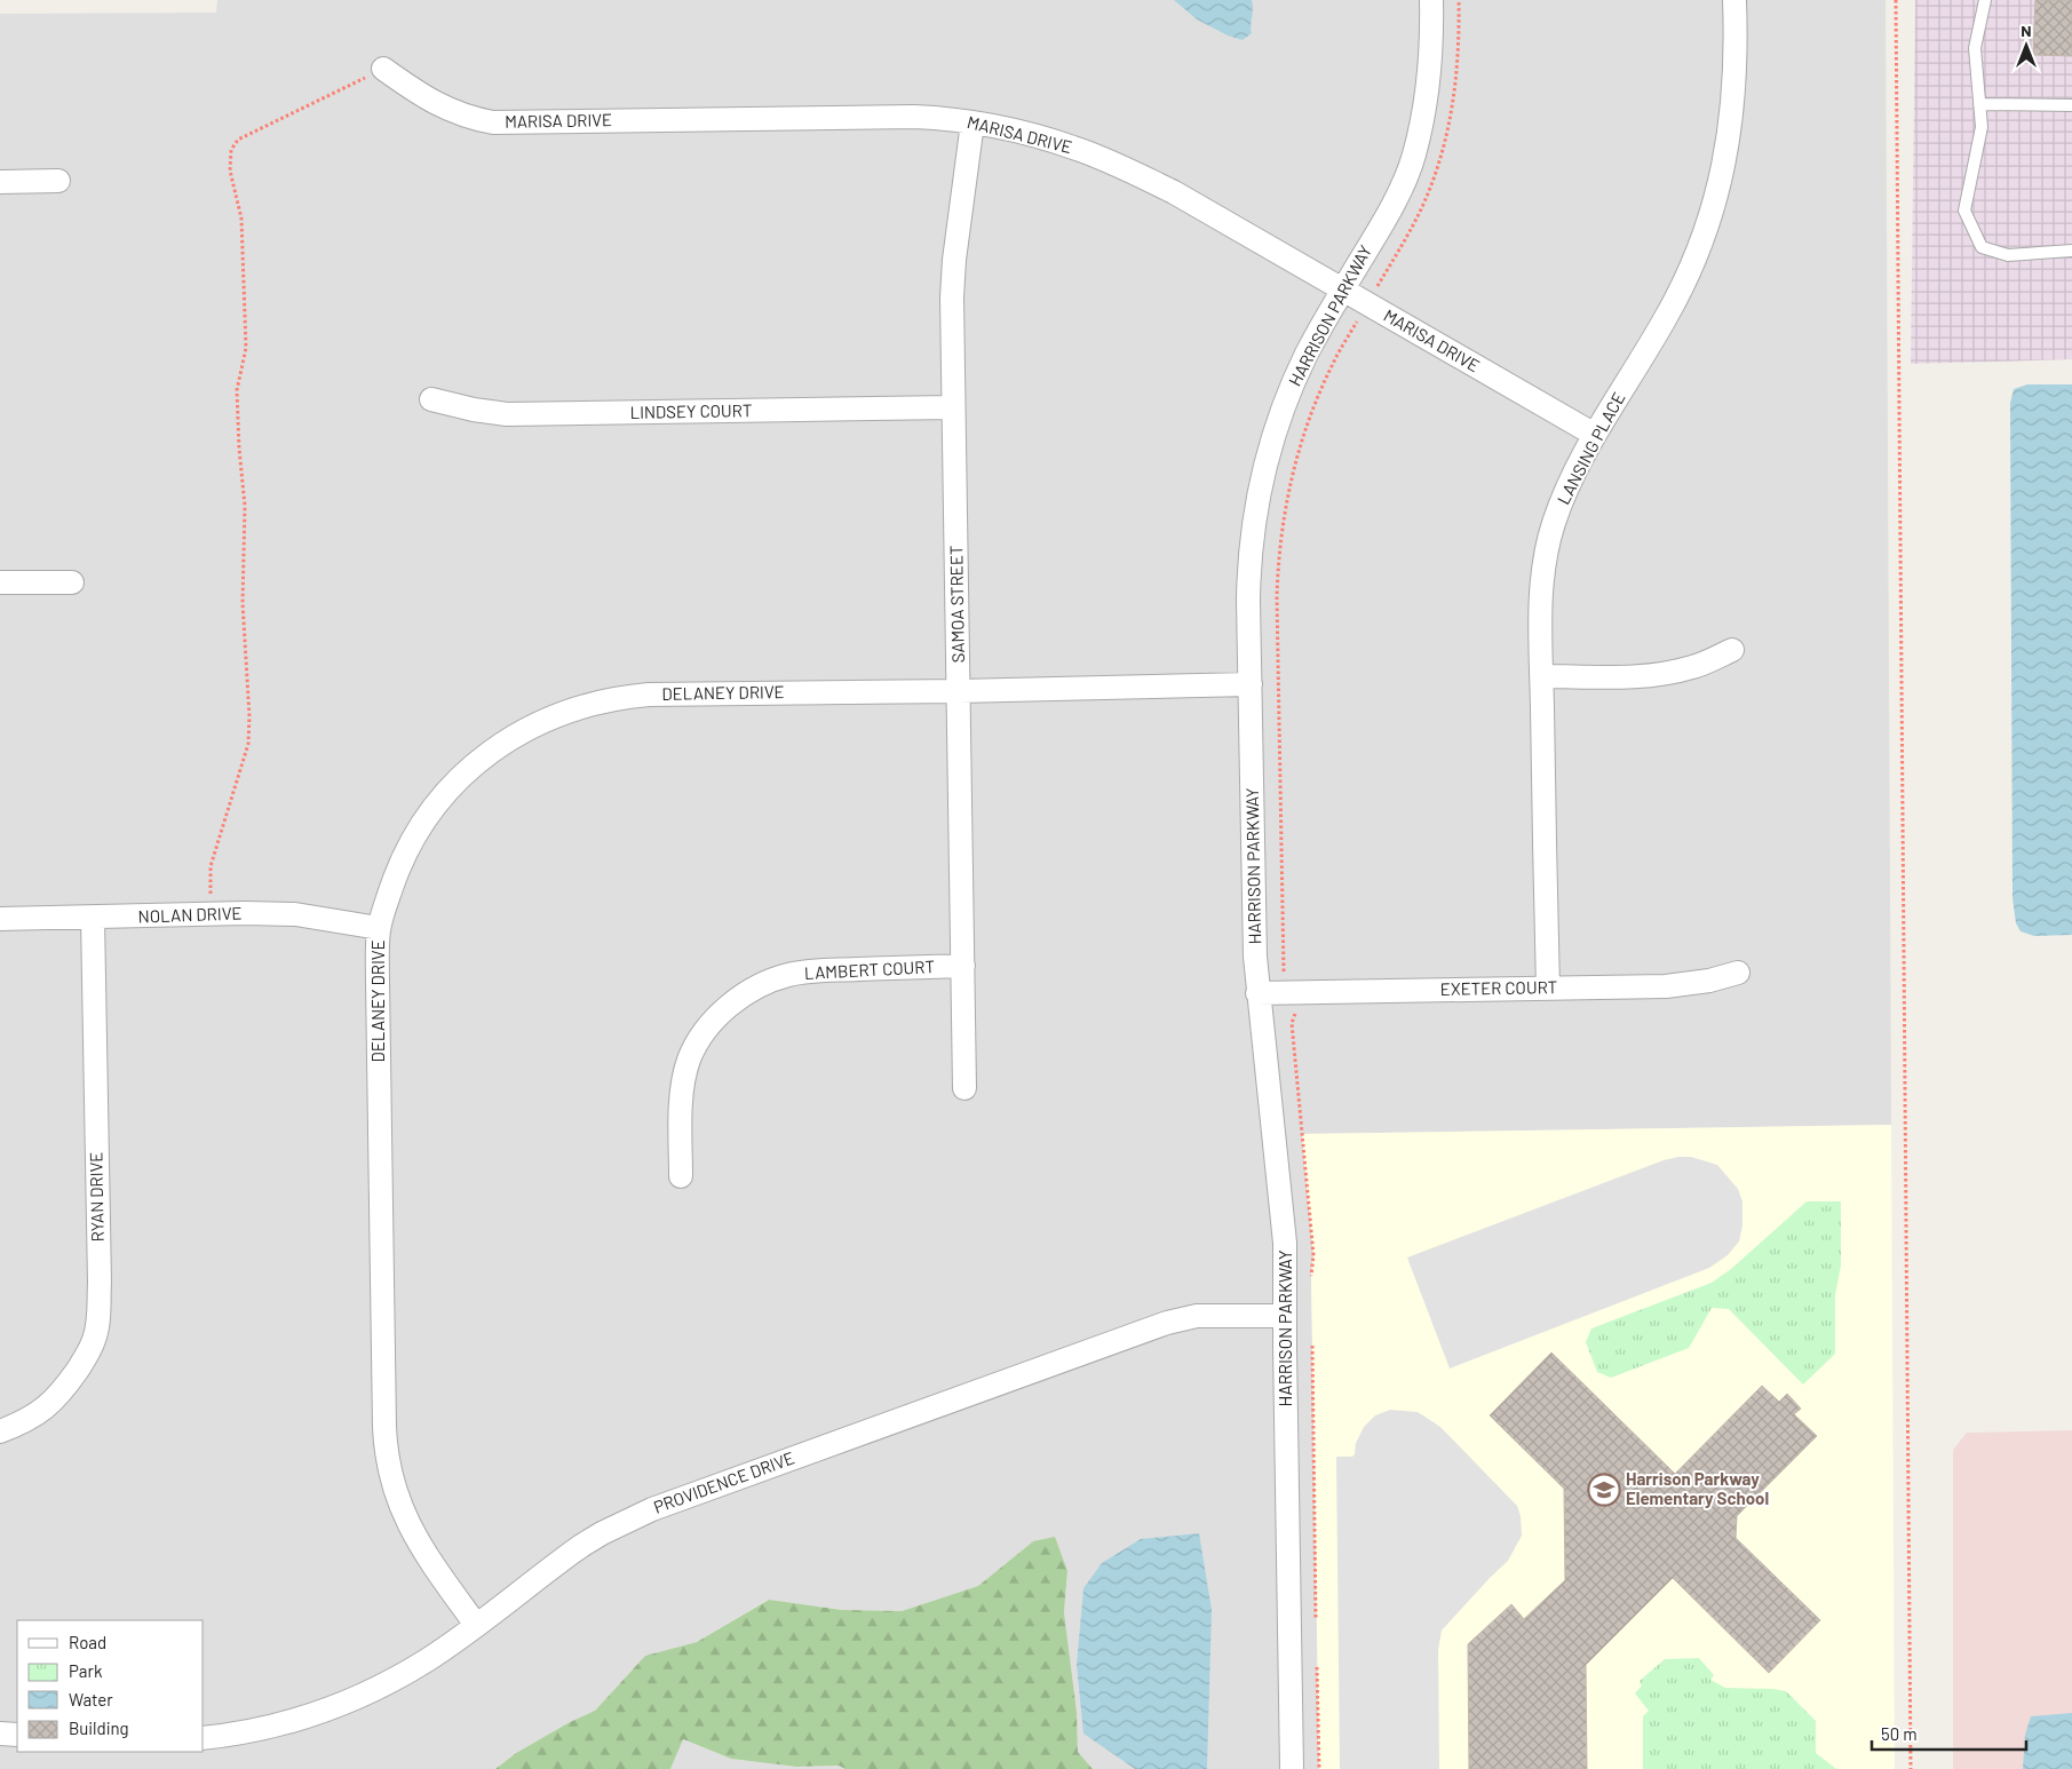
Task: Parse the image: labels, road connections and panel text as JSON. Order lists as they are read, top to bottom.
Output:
{
  "streets": {
    "street": [
      "MARISA DRIVE",
      "HARRISON PARKWAY",
      "LINDSEY COURT",
      "LANSING PLACE",
      "SAMOA STREET",
      "DELANEY DRIVE",
      "NOLAN DRIVE",
      "LAMBERT COURT",
      "EXETER COURT",
      "RYAN DRIVE",
      "PROVIDENCE DRIVE"
    ]
  },
  "crossings": [
    ["MARISA DRIVE", "HARRISON PARKWAY"],
    ["MARISA DRIVE", "LANSING PLACE"],
    ["MARISA DRIVE", "SAMOA STREET"],
    ["HARRISON PARKWAY", "DELANEY DRIVE"],
    ["HARRISON PARKWAY", "EXETER COURT"],
    ["HARRISON PARKWAY", "PROVIDENCE DRIVE"],
    ["LINDSEY COURT", "SAMOA STREET"],
    ["LANSING PLACE", "EXETER COURT"],
    ["SAMOA STREET", "DELANEY DRIVE"],
    ["SAMOA STREET", "LAMBERT COURT"],
    ["DELANEY DRIVE", "NOLAN DRIVE"],
    ["DELANEY DRIVE", "PROVIDENCE DRIVE"],
    ["NOLAN DRIVE", "RYAN DRIVE"]
  ],
  "places": {
    "school or university": ["Harrison Parkway Elementary School"]
  },
  "legend": [
    "Road",
    "Park",
    "Water",
    "Building"
  ],
  "scale_bar": "50 m",
  "north": "top"
}
